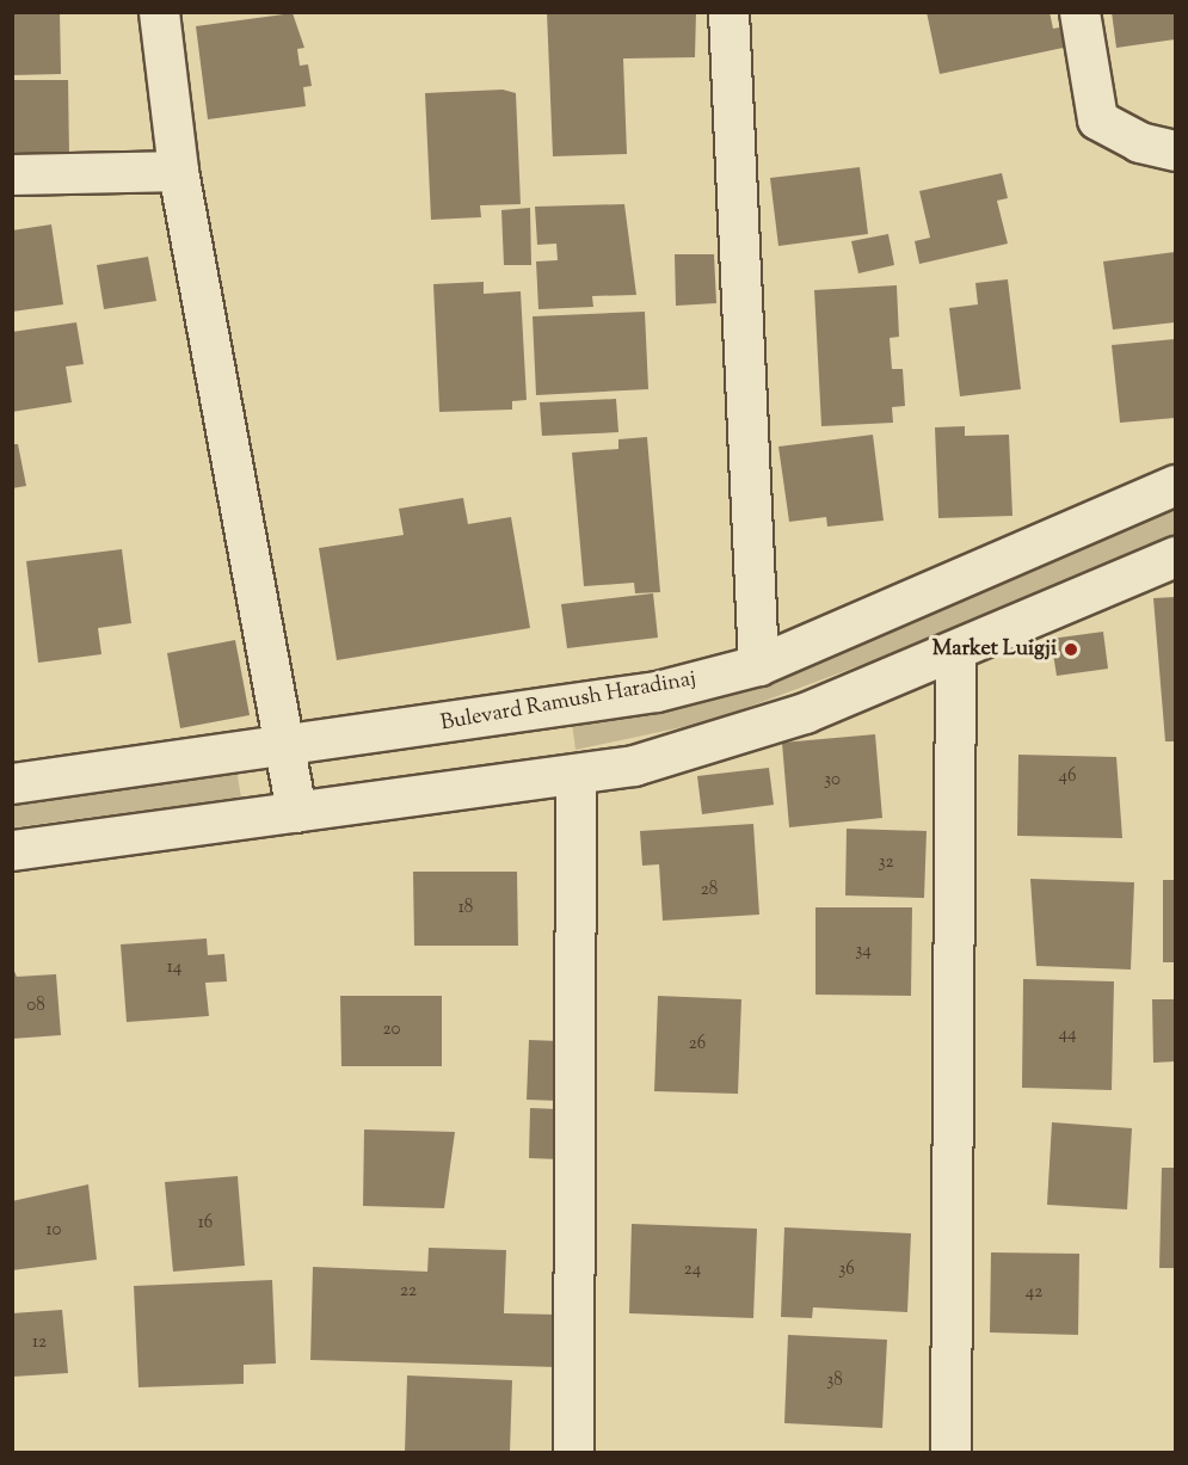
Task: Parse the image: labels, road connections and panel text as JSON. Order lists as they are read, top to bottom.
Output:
{
  "streets": {
    "street": ["Bulevard Ramush Haradinaj"]
  },
  "places": ["Market Luigji"],
  "house_numbers": [
    "46",
    "30",
    "32",
    "28",
    "18",
    "34",
    "14",
    "08",
    "20",
    "44",
    "26",
    "16",
    "10",
    "24",
    "36",
    "22",
    "42",
    "12",
    "38"
  ]
}
